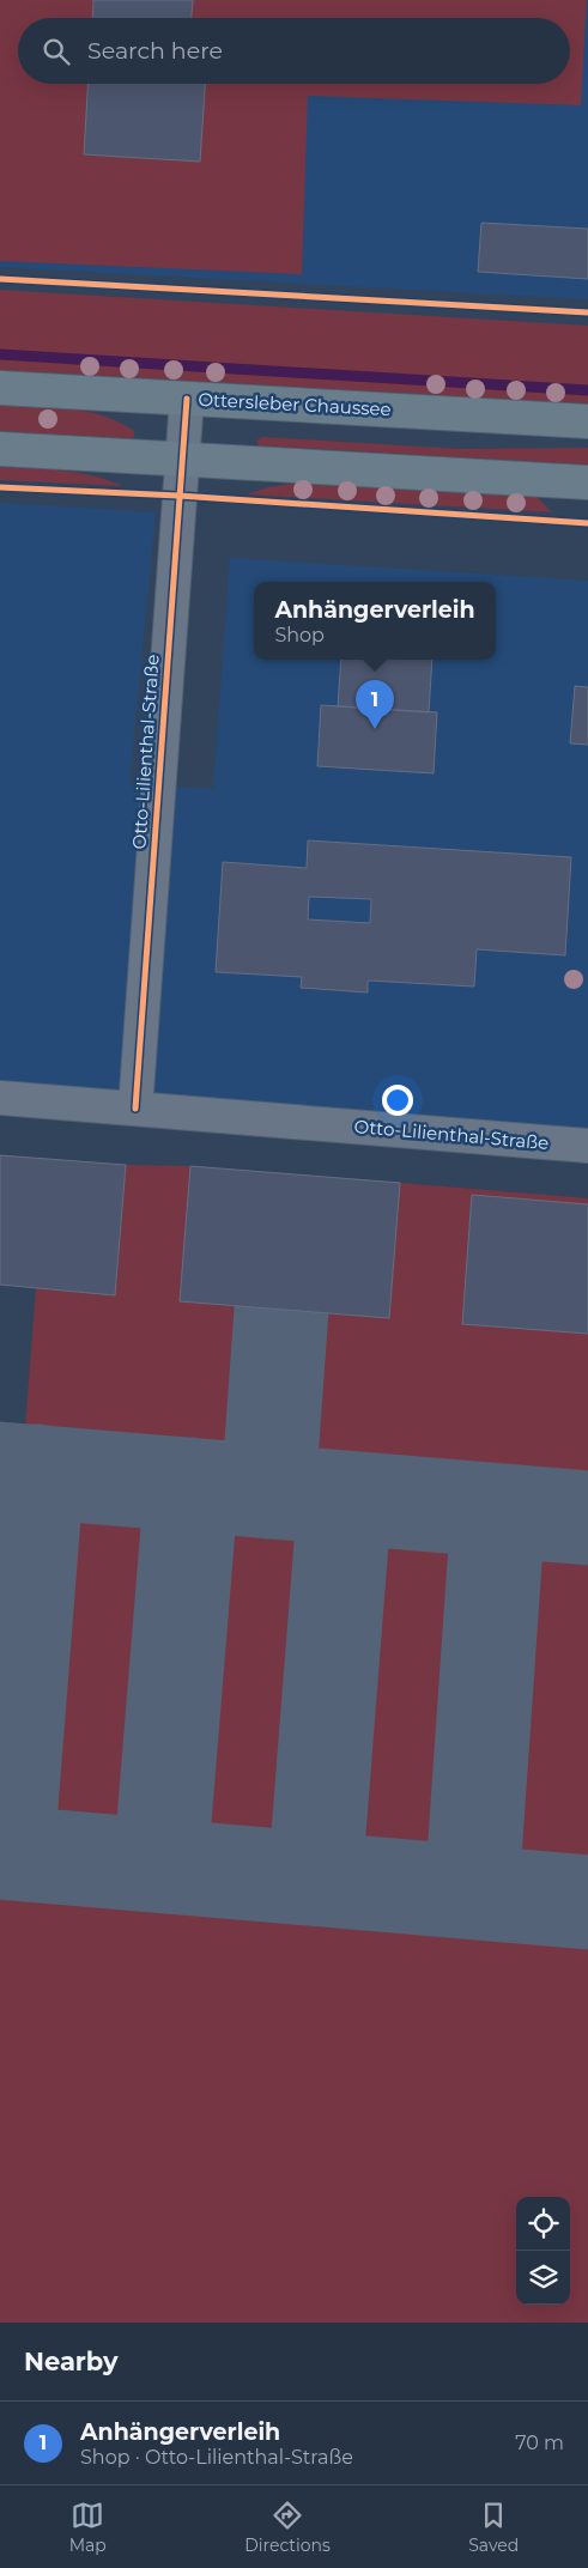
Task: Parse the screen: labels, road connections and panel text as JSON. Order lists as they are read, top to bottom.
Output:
{
  "streets": {
    "main road": ["Ottersleber Chaussee"],
    "street": ["Otto-Lilienthal-Straße"]
  },
  "crossings": [
    ["Ottersleber Chaussee", "Otto-Lilienthal-Straße"]
  ],
  "page": {
    "search": "Search here",
    "popup": ["Anhängerverleih", "Shop"],
    "pins": "1",
    "heading": "Nearby",
    "list": [
      {
        "mark": "1",
        "name": "Anhängerverleih",
        "note": "Shop · Otto-Lilienthal-Straße",
        "value": "70 m"
      }
    ],
    "nav": ["Map", "Directions", "Saved"]
  }
}
